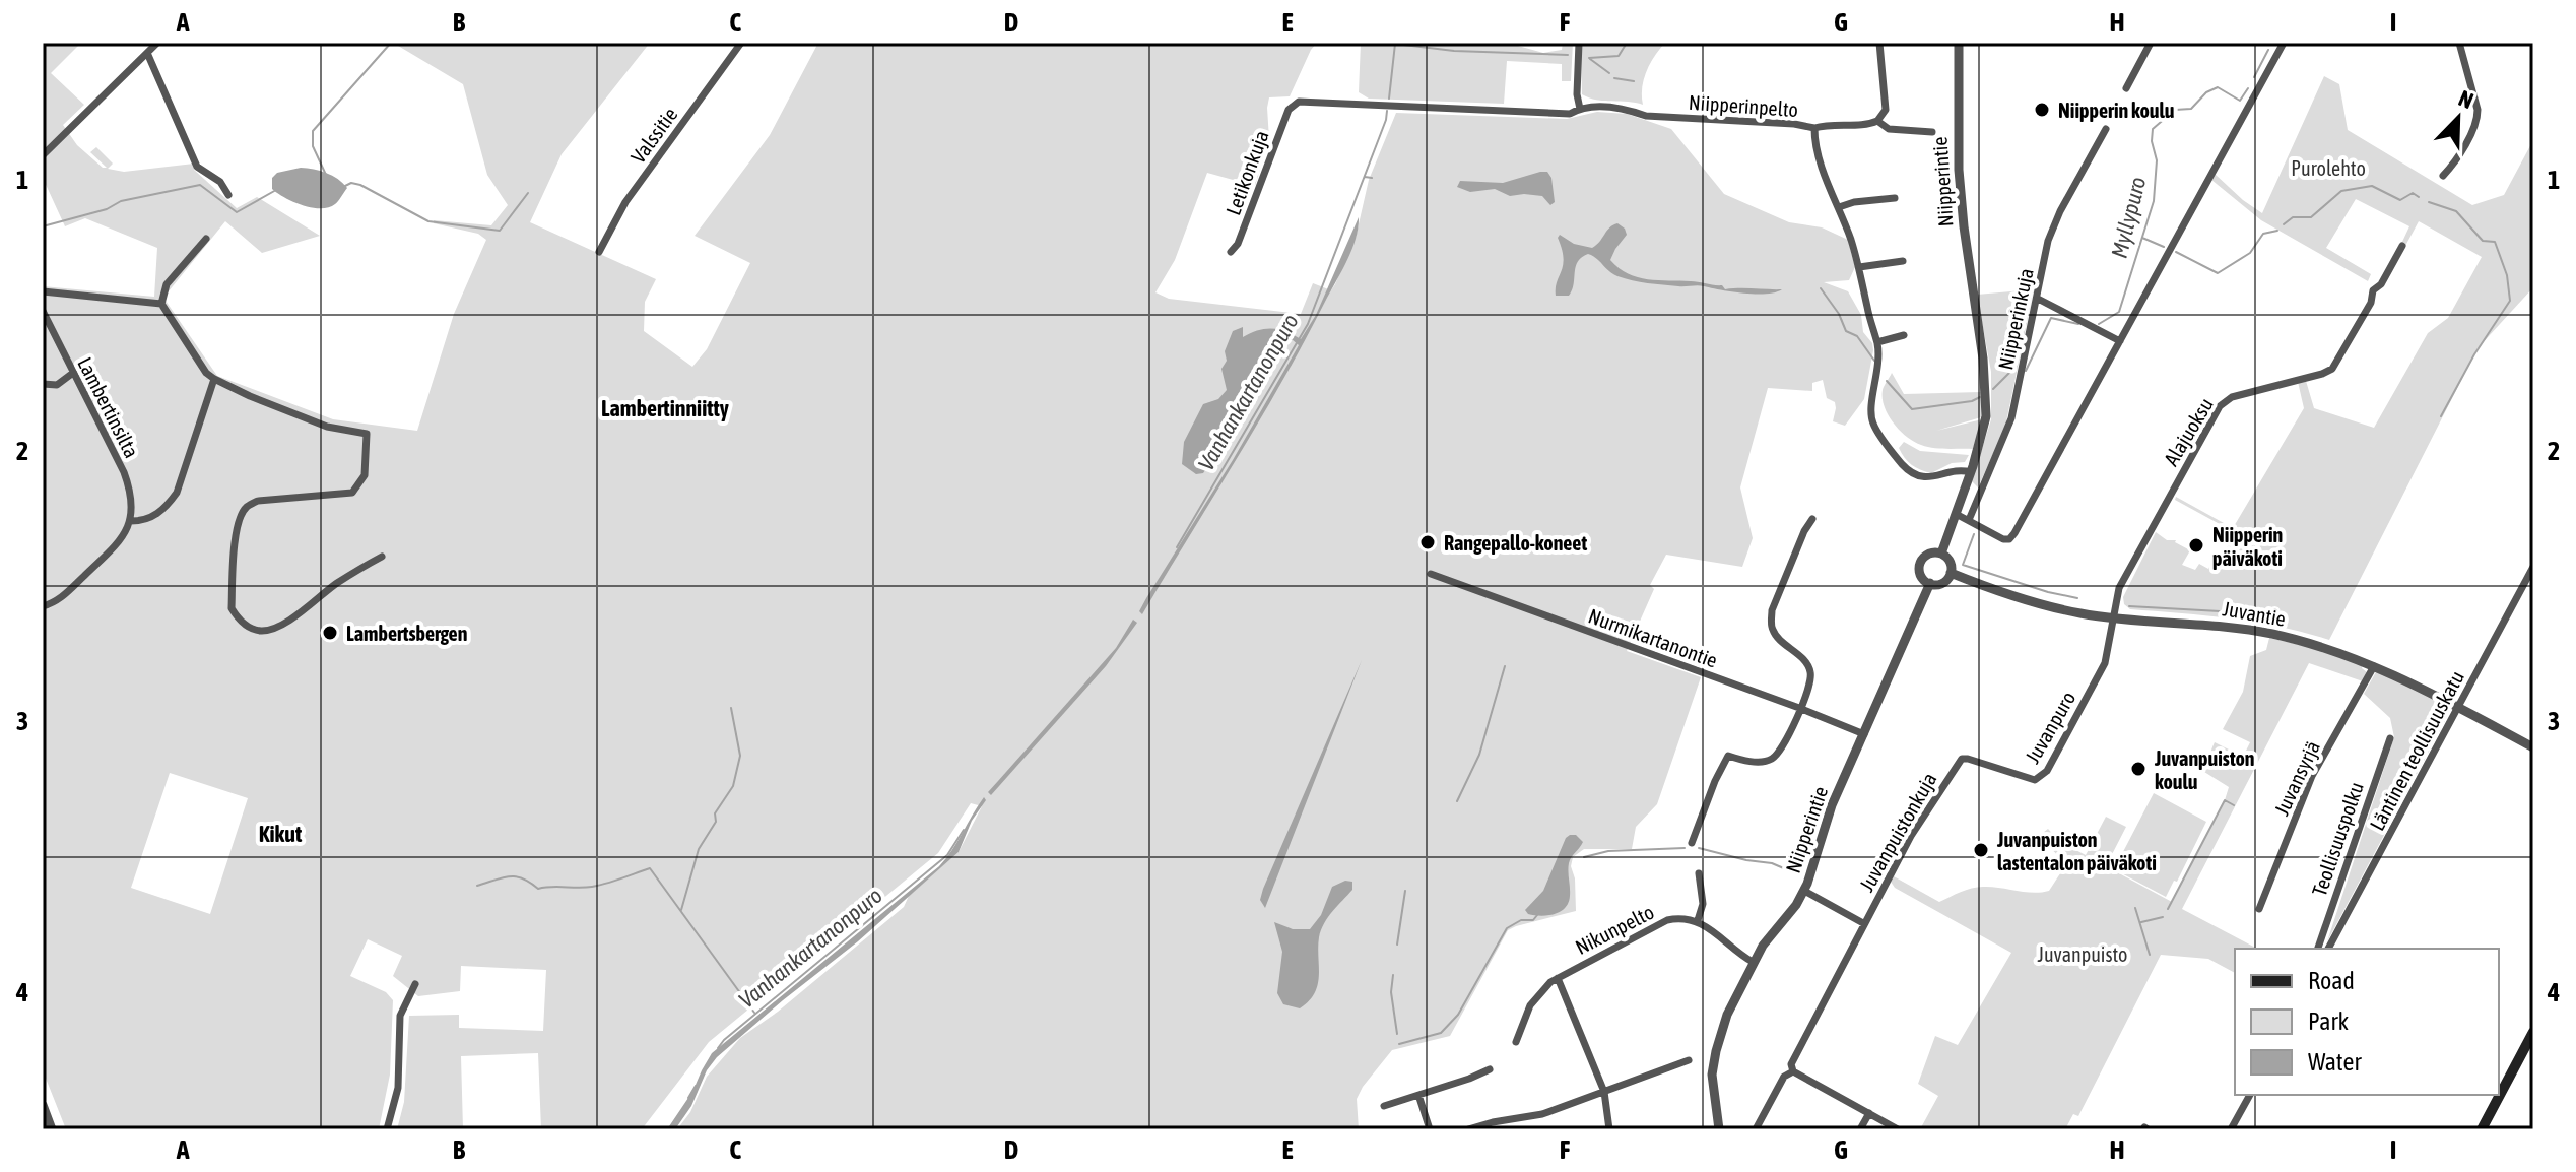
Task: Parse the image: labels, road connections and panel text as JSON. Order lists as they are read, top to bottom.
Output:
{
  "streets": {
    "street": [
      "Niipperinpelto",
      "Valssitie",
      "Letikonkuja",
      "Niipperintie",
      "Niipperinkuja",
      "Lambertinsilta",
      "Alajuoksu",
      "Juvantie",
      "Nurmikartanontie",
      "Juvanpuro",
      "Läntinen teollisuuskatu",
      "Juvansyrjä",
      "Juvanpuistonkuja",
      "Teollisuuspolku",
      "Nikunpelto"
    ]
  },
  "crossings": [
    ["Niipperinpelto", "Letikonkuja"],
    ["Niipperinpelto", "Niipperintie"],
    ["Niipperintie", "Juvantie"],
    ["Niipperintie", "Nurmikartanontie"],
    ["Alajuoksu", "Juvantie"],
    ["Alajuoksu", "Juvanpuro"],
    ["Juvantie", "Juvanpuro"],
    ["Juvantie", "Läntinen teollisuuskatu"],
    ["Juvantie", "Juvansyrjä"],
    ["Juvanpuro", "Juvanpuistonkuja"]
  ],
  "districts": ["Lambertinniitty", "Kikut"],
  "water": ["Myllypuro", "Vanhankartanonpuro"],
  "parks": ["Purolehto", "Juvanpuisto"],
  "places": [
    "Niipperin koulu",
    "Rangepallo-koneet",
    "Niipperin päiväkoti",
    "Lambertsbergen",
    "Juvanpuiston koulu",
    "Juvanpuiston lastentalon päiväkoti"
  ],
  "legend": ["Road", "Park", "Water"],
  "north": "top right",
  "grid": {
    "columns": [
      "A",
      "B",
      "C",
      "D",
      "E",
      "F",
      "G",
      "H",
      "I"
    ],
    "rows": [
      "1",
      "2",
      "3",
      "4"
    ]
  }
}
